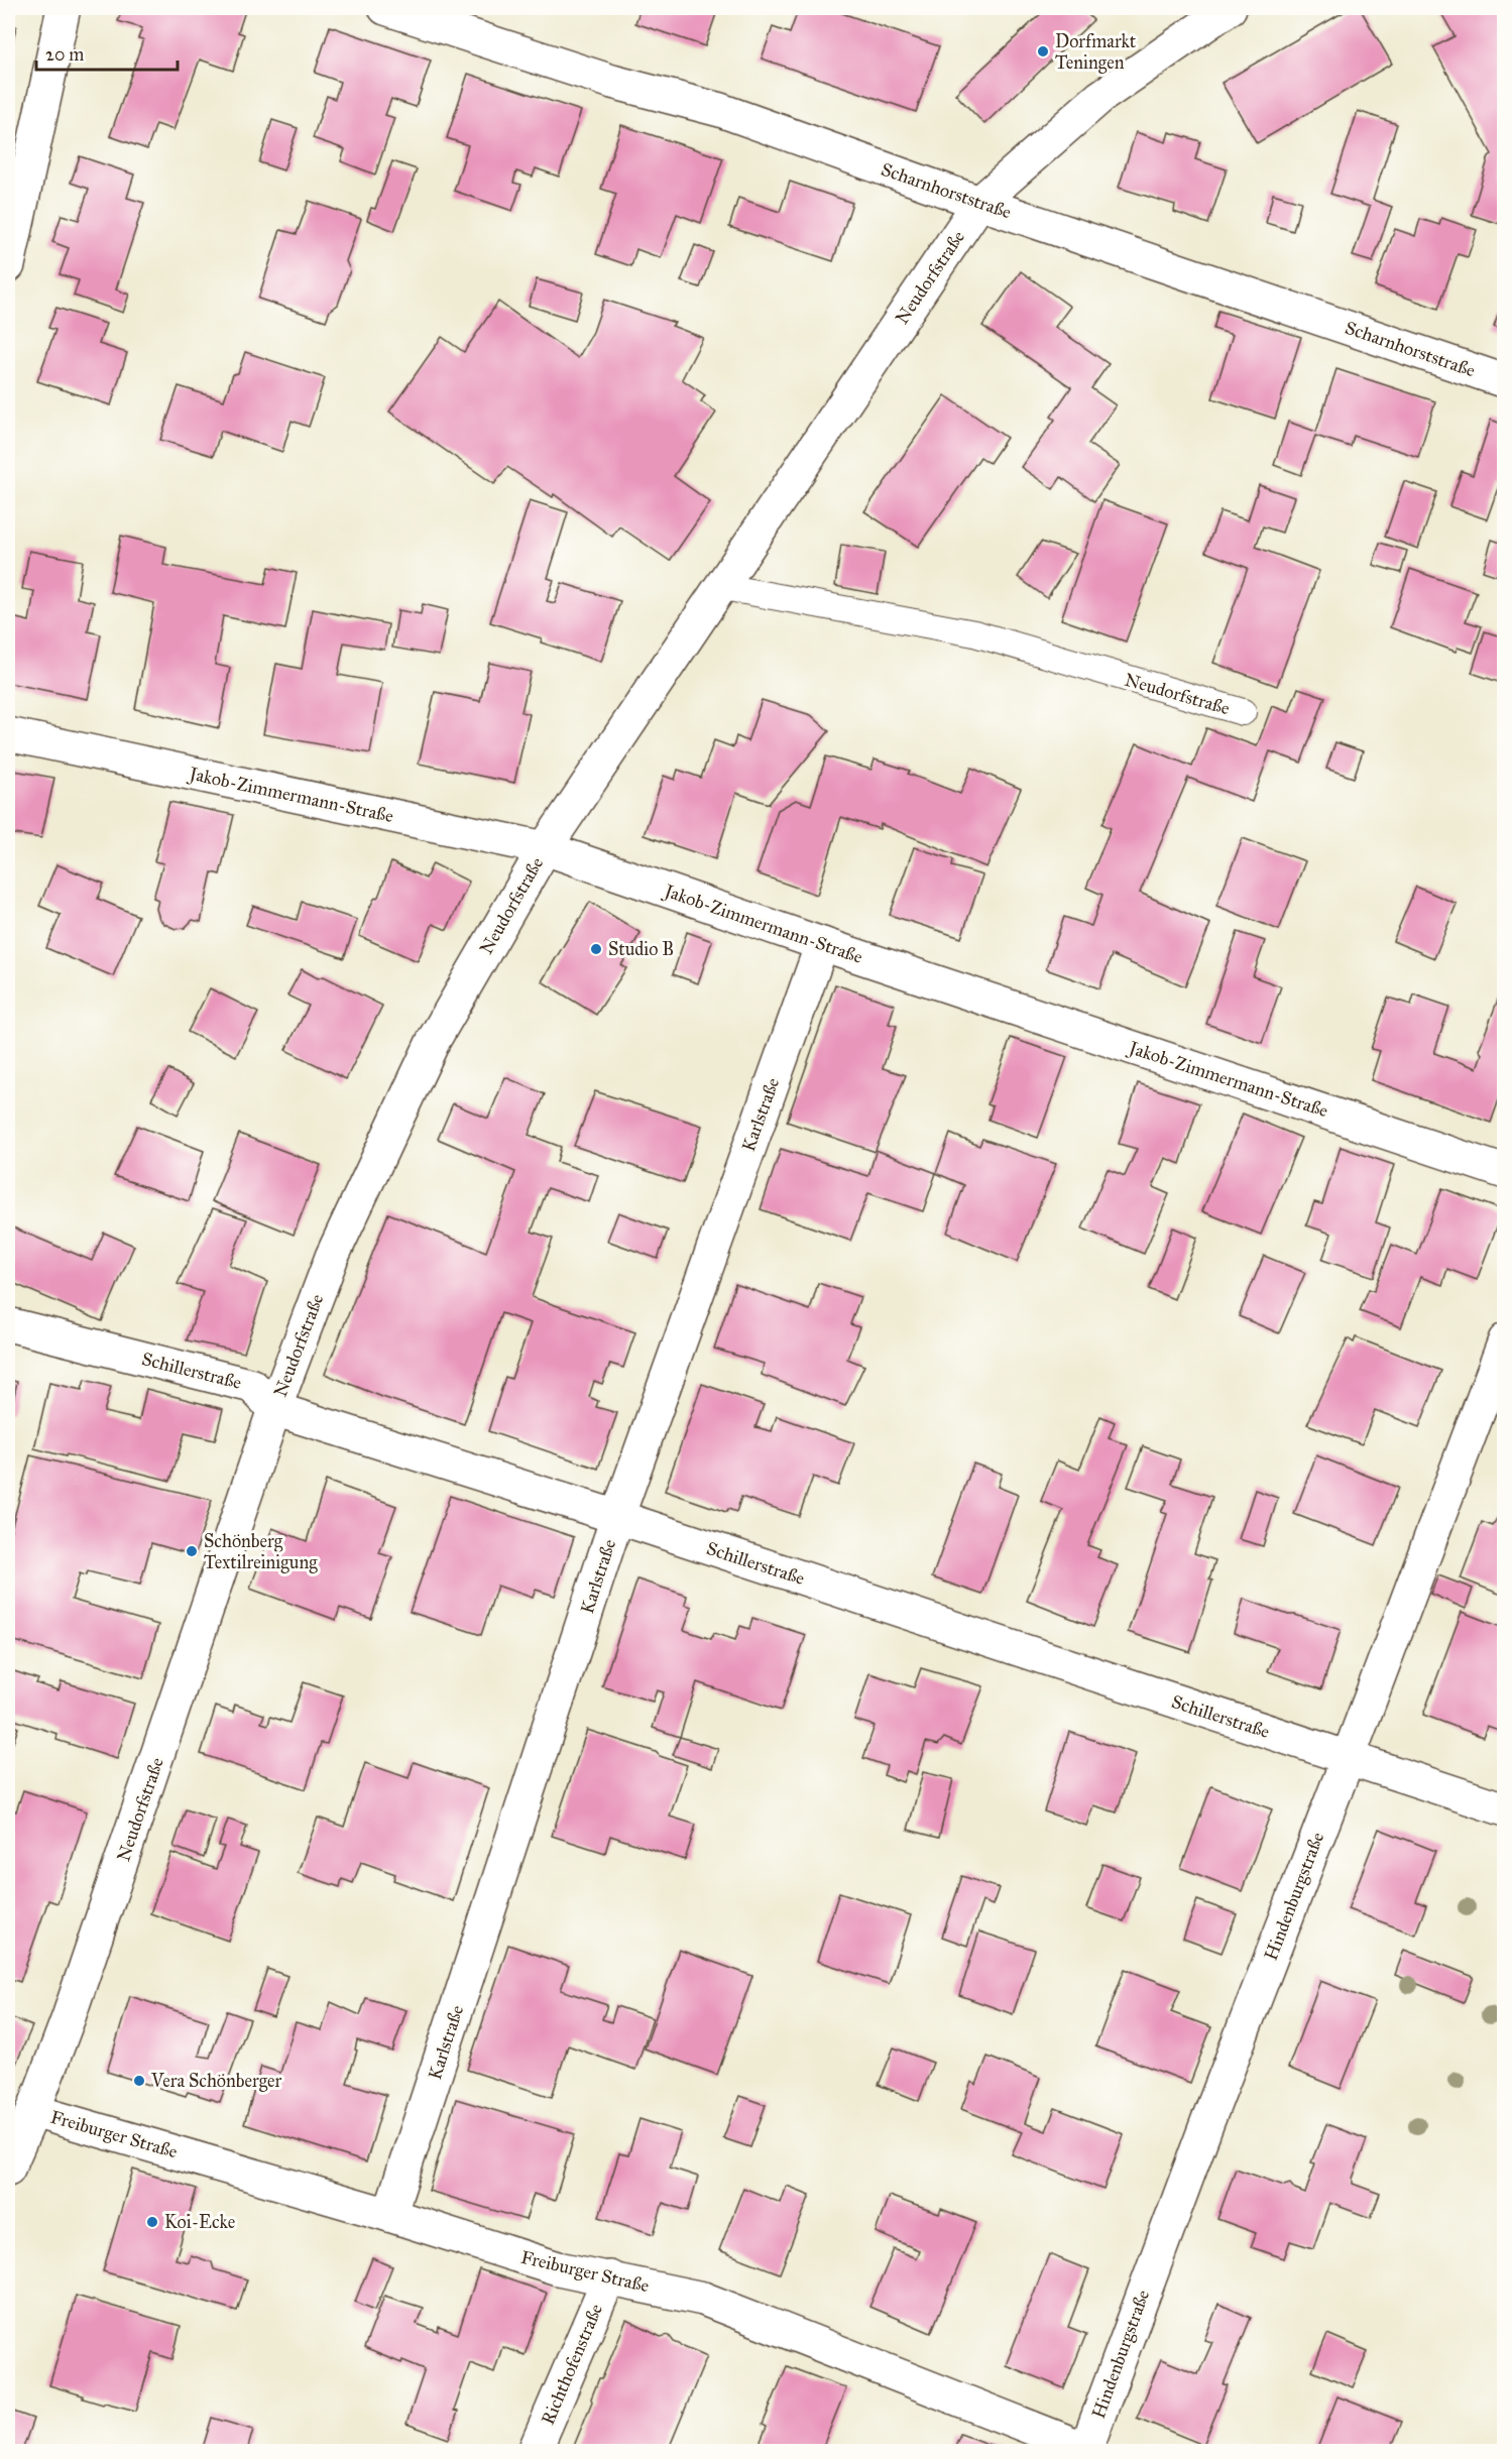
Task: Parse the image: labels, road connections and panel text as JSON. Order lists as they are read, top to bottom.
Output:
{
  "streets": {
    "street": [
      "Scharnhorststraße",
      "Neudorfstraße",
      "Jakob-Zimmermann-Straße",
      "Karlstraße",
      "Schillerstraße",
      "Hindenburgstraße",
      "Freiburger Straße",
      "Richthofenstraße"
    ]
  },
  "crossings": [
    ["Scharnhorststraße", "Neudorfstraße"],
    ["Neudorfstraße", "Jakob-Zimmermann-Straße"],
    ["Neudorfstraße", "Schillerstraße"],
    ["Neudorfstraße", "Freiburger Straße"],
    ["Jakob-Zimmermann-Straße", "Karlstraße"],
    ["Karlstraße", "Schillerstraße"],
    ["Karlstraße", "Freiburger Straße"],
    ["Schillerstraße", "Hindenburgstraße"],
    ["Hindenburgstraße", "Freiburger Straße"],
    ["Freiburger Straße", "Richthofenstraße"]
  ],
  "places": [
    "Dorfmarkt Teningen",
    "Studio B",
    "Schönberg Textilreinigung",
    "Vera Schönberger",
    "Koi-Ecke"
  ],
  "scale_bar": "20 m"
}
